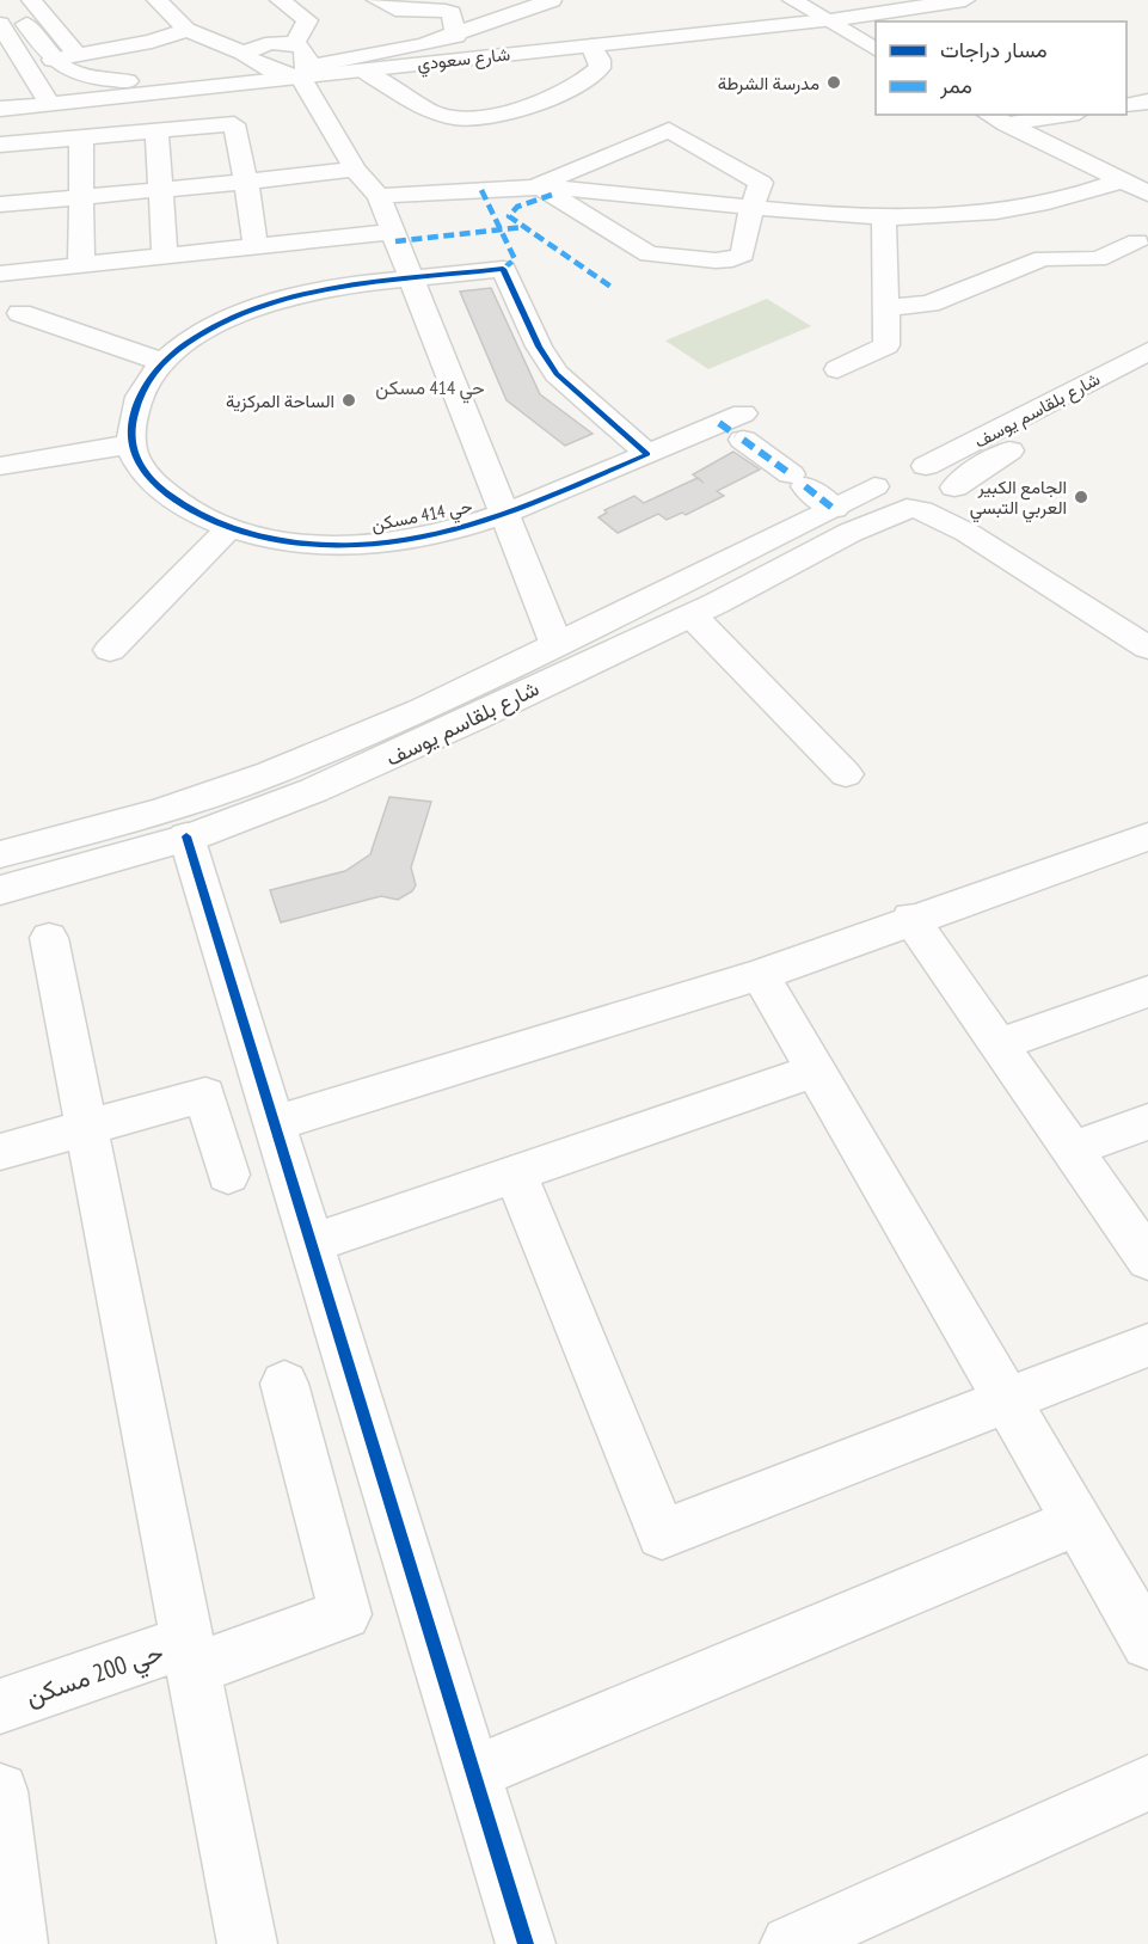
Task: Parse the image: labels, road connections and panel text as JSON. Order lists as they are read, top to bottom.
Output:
{
  "streets": {
    "street": [
      "شارع سعودي",
      "شارع بلقاسم يوسف",
      "حي 414 مسكن",
      "حي 200 مسكن"
    ]
  },
  "crossings": [
    ["شارع بلقاسم يوسف", "حي 414 مسكن"]
  ],
  "districts": ["حي 414 مسكن"],
  "places": ["مدرسة الشرطة", "الساحة المركزية", "الجامع الكبير العربي التبسي"],
  "legend": ["مسار دراجات", "ممر"]
}
